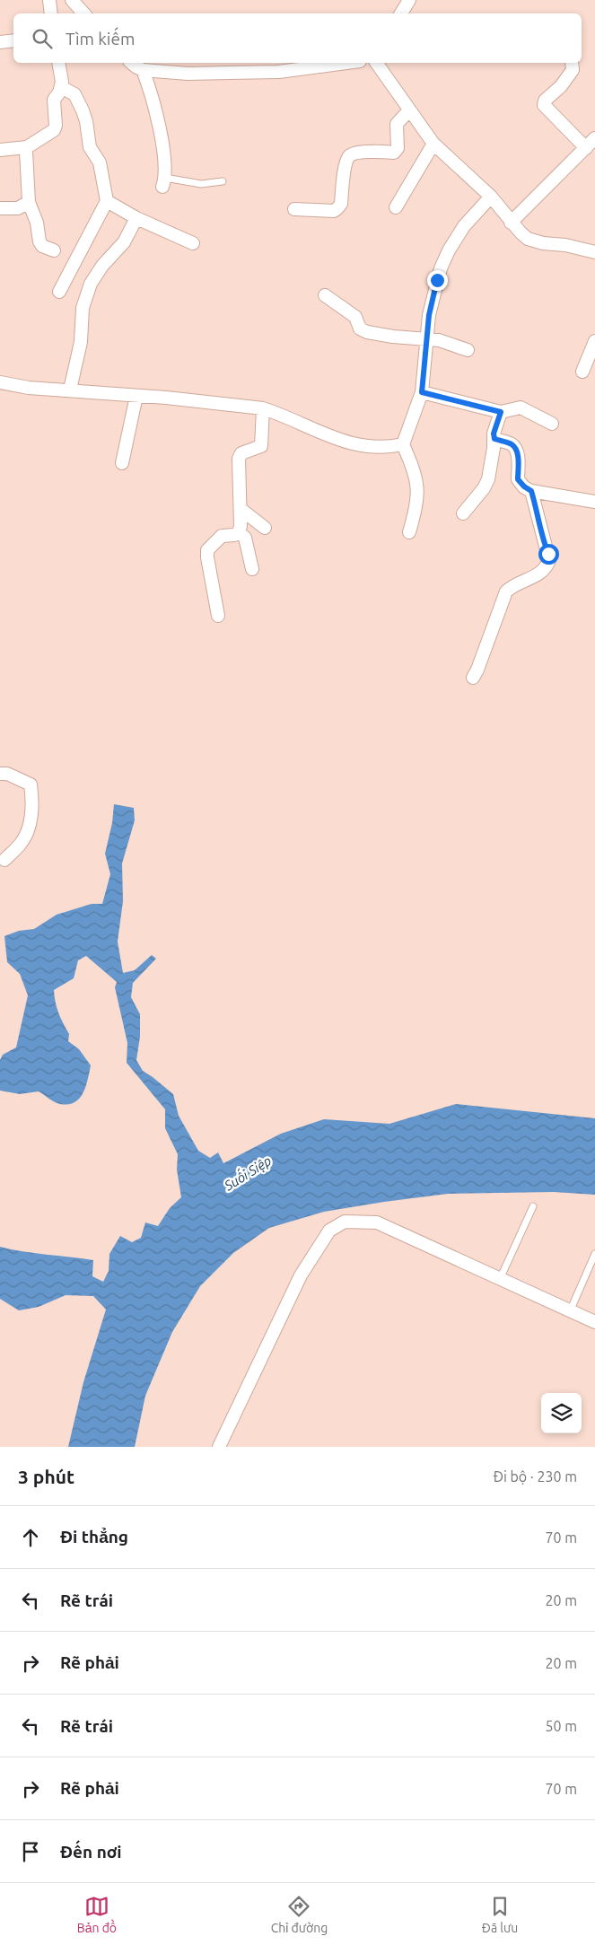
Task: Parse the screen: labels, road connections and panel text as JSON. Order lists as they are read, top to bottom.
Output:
{
  "water": ["Suối Siệp"],
  "page": {
    "search": "Tìm kiếm",
    "heading": ["3 phút", "Đi bộ · 230 m"],
    "list": [
      ["Đi thẳng", "70 m"],
      ["Rẽ trái", "20 m"],
      ["Rẽ phải", "20 m"],
      ["Rẽ trái", "50 m"],
      ["Rẽ phải", "70 m"],
      "Đến nơi"
    ],
    "nav": ["Bản đồ", "Chỉ đường", "Đã lưu"]
  }
}
